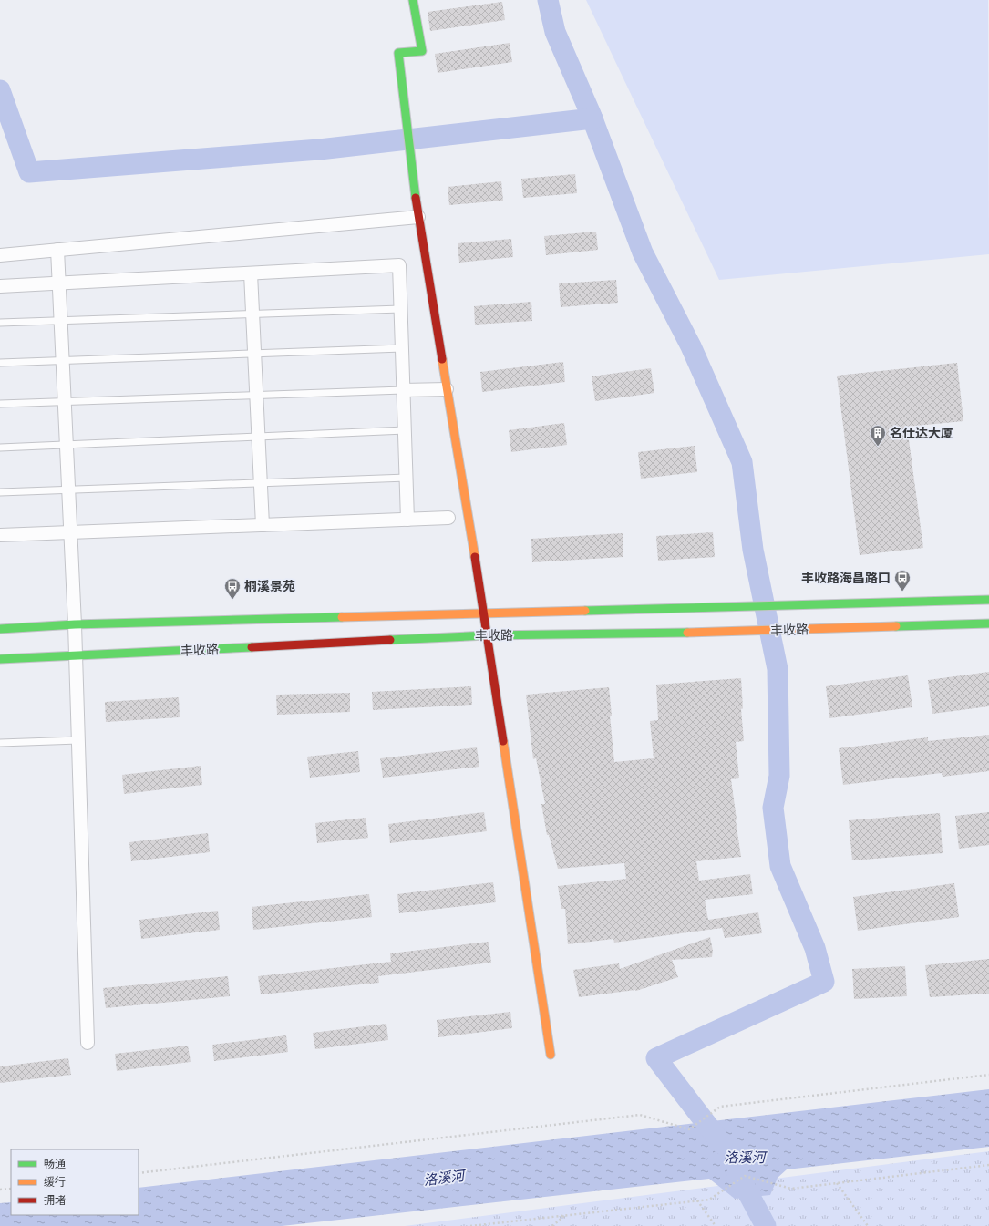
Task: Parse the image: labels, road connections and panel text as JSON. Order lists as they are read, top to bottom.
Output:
{
  "streets": {
    "main road": ["丰收路"]
  },
  "water": ["洛溪河"],
  "places": {
    "building": ["名仕达大厦"],
    "bus stop": ["丰收路海昌路口", "桐溪景苑"]
  },
  "legend": ["畅通", "缓行", "拥堵"]
}
